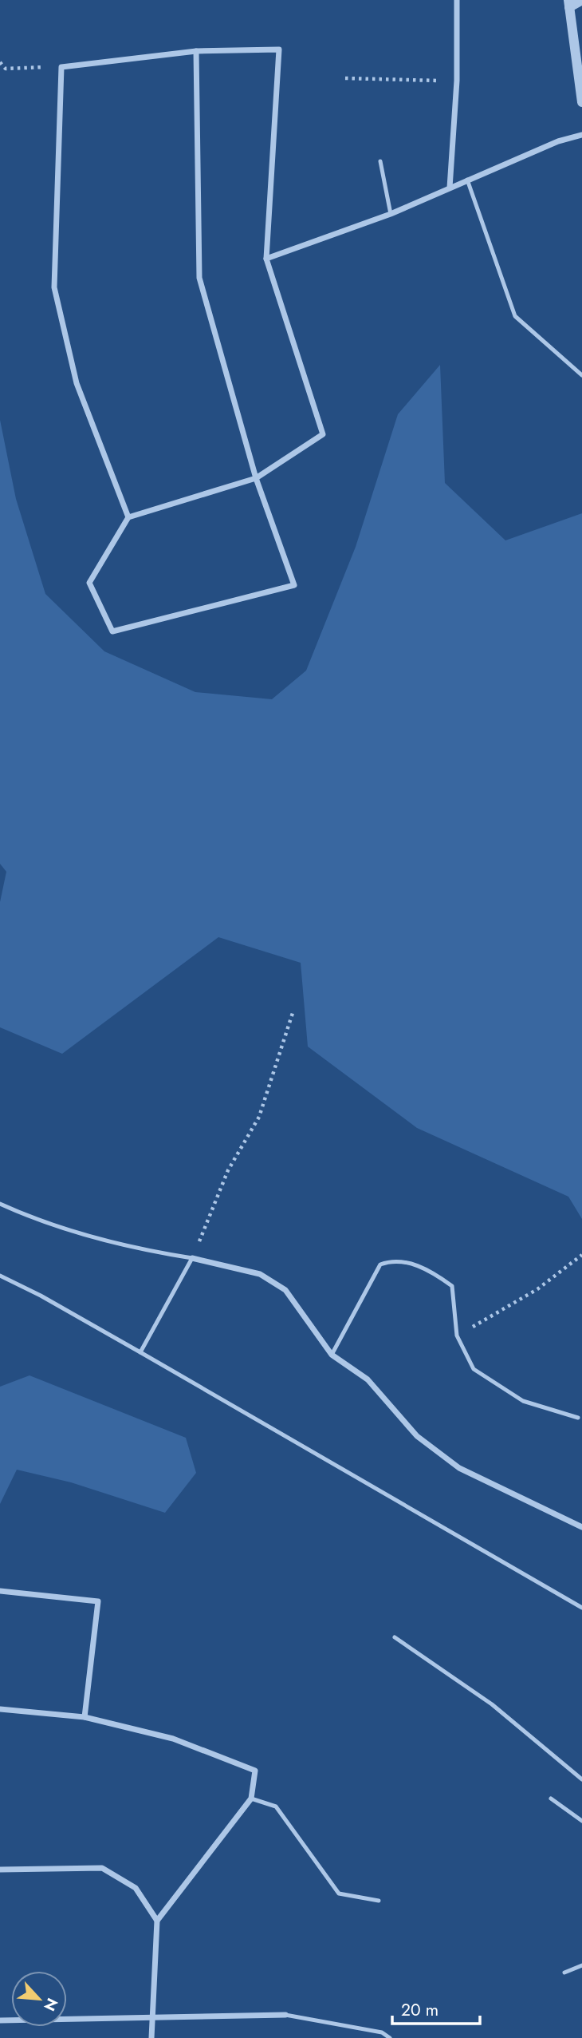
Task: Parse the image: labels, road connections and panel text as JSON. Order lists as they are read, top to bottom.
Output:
{
  "scale_bar": "20 m",
  "north": "bottom right"
}
